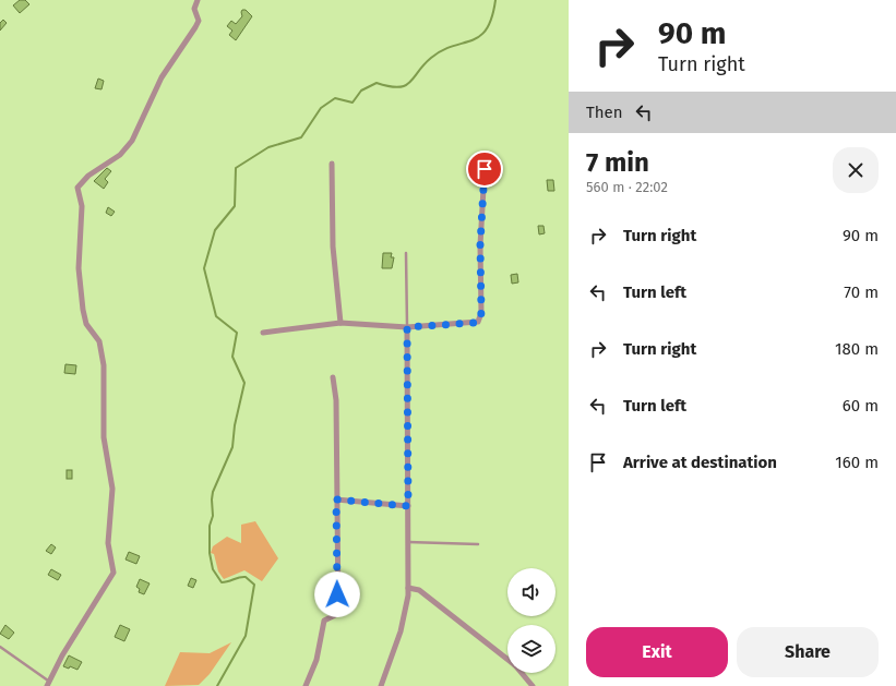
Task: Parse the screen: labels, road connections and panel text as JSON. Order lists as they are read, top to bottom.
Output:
{
  "page": {
    "turn": ["90 m", "Turn right"],
    "then": "Then",
    "heading": ["7 min", "560 m · 22:02"],
    "list": [
      {
        "name": "Turn right",
        "value": "90 m"
      },
      {
        "name": "Turn left",
        "value": "70 m"
      },
      {
        "name": "Turn right",
        "value": "180 m"
      },
      {
        "name": "Turn left",
        "value": "60 m"
      },
      {
        "name": "Arrive at destination",
        "value": "160 m"
      }
    ],
    "buttons": ["Exit", "Share"]
  }
}
